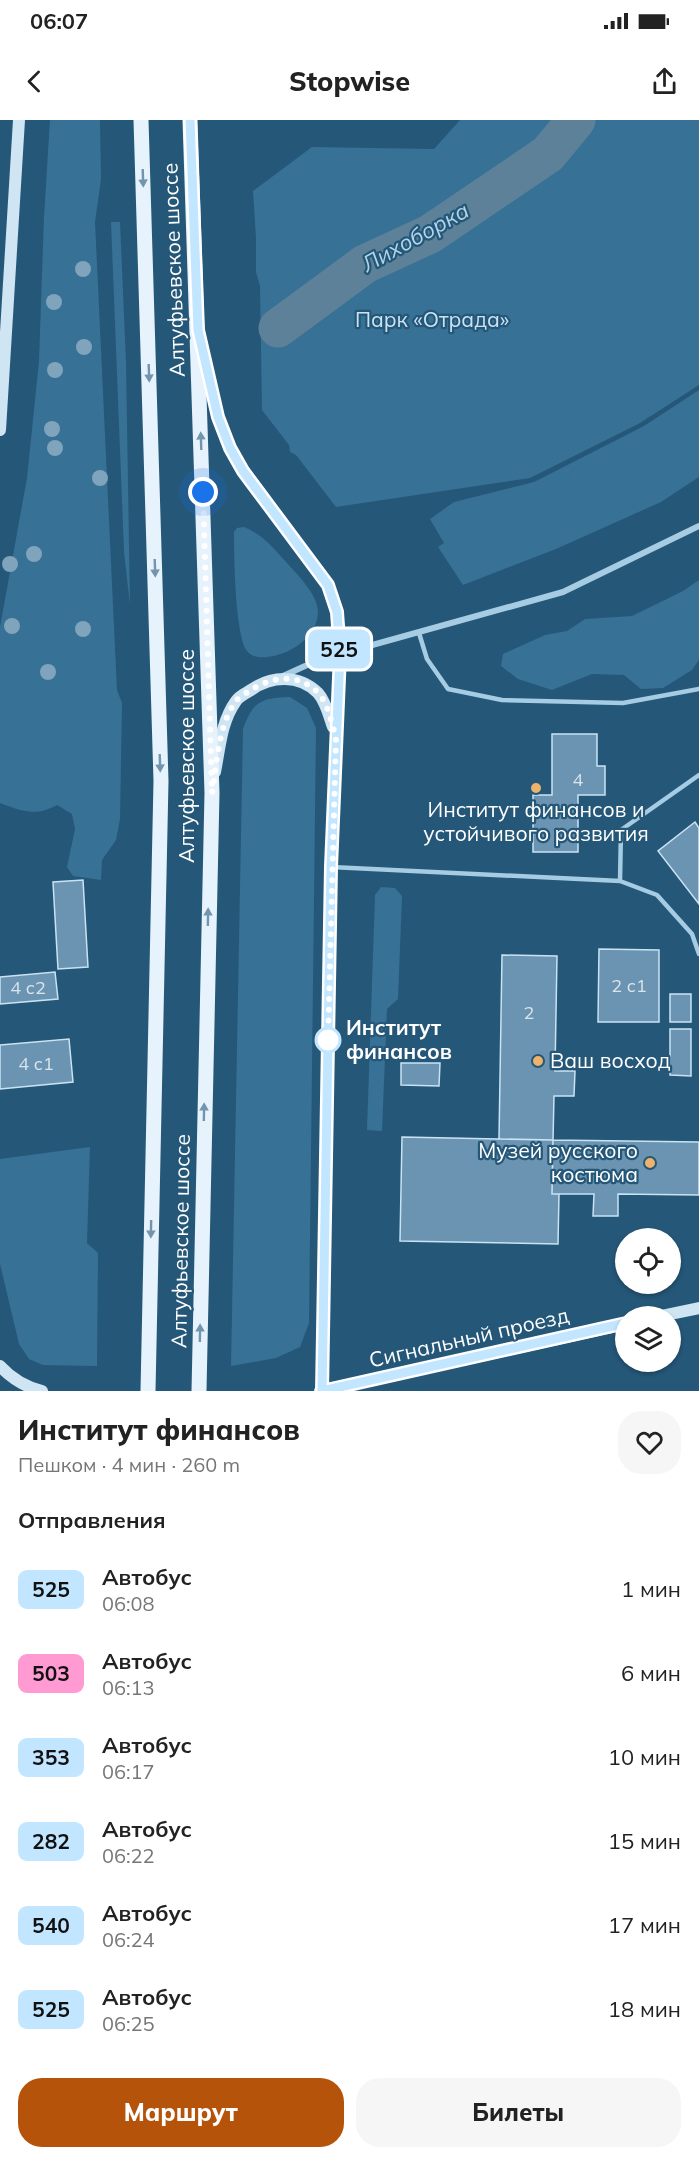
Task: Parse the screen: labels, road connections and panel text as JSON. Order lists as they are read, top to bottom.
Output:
{
  "streets": {
    "main road": ["Алтуфьевское шоссе", "Сигнальный проезд"]
  },
  "water": ["Лихоборка"],
  "parks": ["Парк «Отрада»"],
  "places": [
    "Институт финансов и устойчивого развития",
    "Институт финансов",
    "Ваш восход",
    "Музей русского костюма"
  ],
  "lines": ["bus line 525"],
  "house_numbers": [
    "4",
    "2 с1",
    "4 с2",
    "2",
    "4 с1"
  ],
  "page": {
    "status": "06:07",
    "header": "Stopwise",
    "on_map": "525",
    "heading": [
      ["Институт финансов", "Пешком · 4 мин · 260 m"],
      "Отправления"
    ],
    "list": [
      {
        "mark": "525",
        "name": "Автобус",
        "note": "06:08",
        "value": "1 мин"
      },
      {
        "mark": "503",
        "name": "Автобус",
        "note": "06:13",
        "value": "6 мин"
      },
      {
        "mark": "353",
        "name": "Автобус",
        "note": "06:17",
        "value": "10 мин"
      },
      {
        "mark": "282",
        "name": "Автобус",
        "note": "06:22",
        "value": "15 мин"
      },
      {
        "mark": "540",
        "name": "Автобус",
        "note": "06:24",
        "value": "17 мин"
      },
      {
        "mark": "525",
        "name": "Автобус",
        "note": "06:25",
        "value": "18 мин"
      }
    ],
    "buttons": ["Маршрут", "Билеты"]
  }
}
